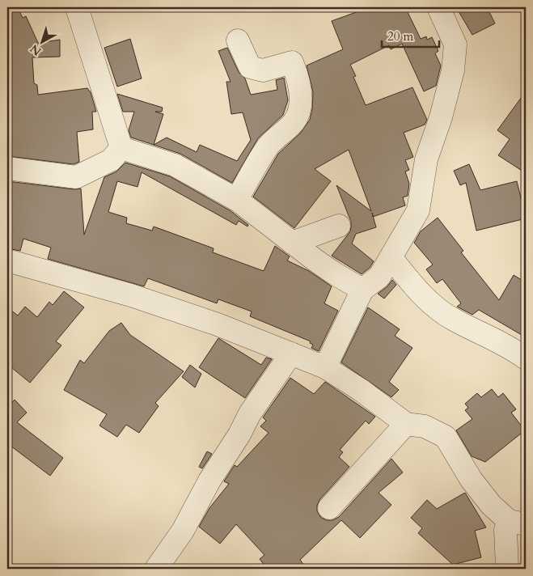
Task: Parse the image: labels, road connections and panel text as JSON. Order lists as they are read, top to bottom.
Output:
{
  "scale_bar": "20 m",
  "north": "bottom left"
}
